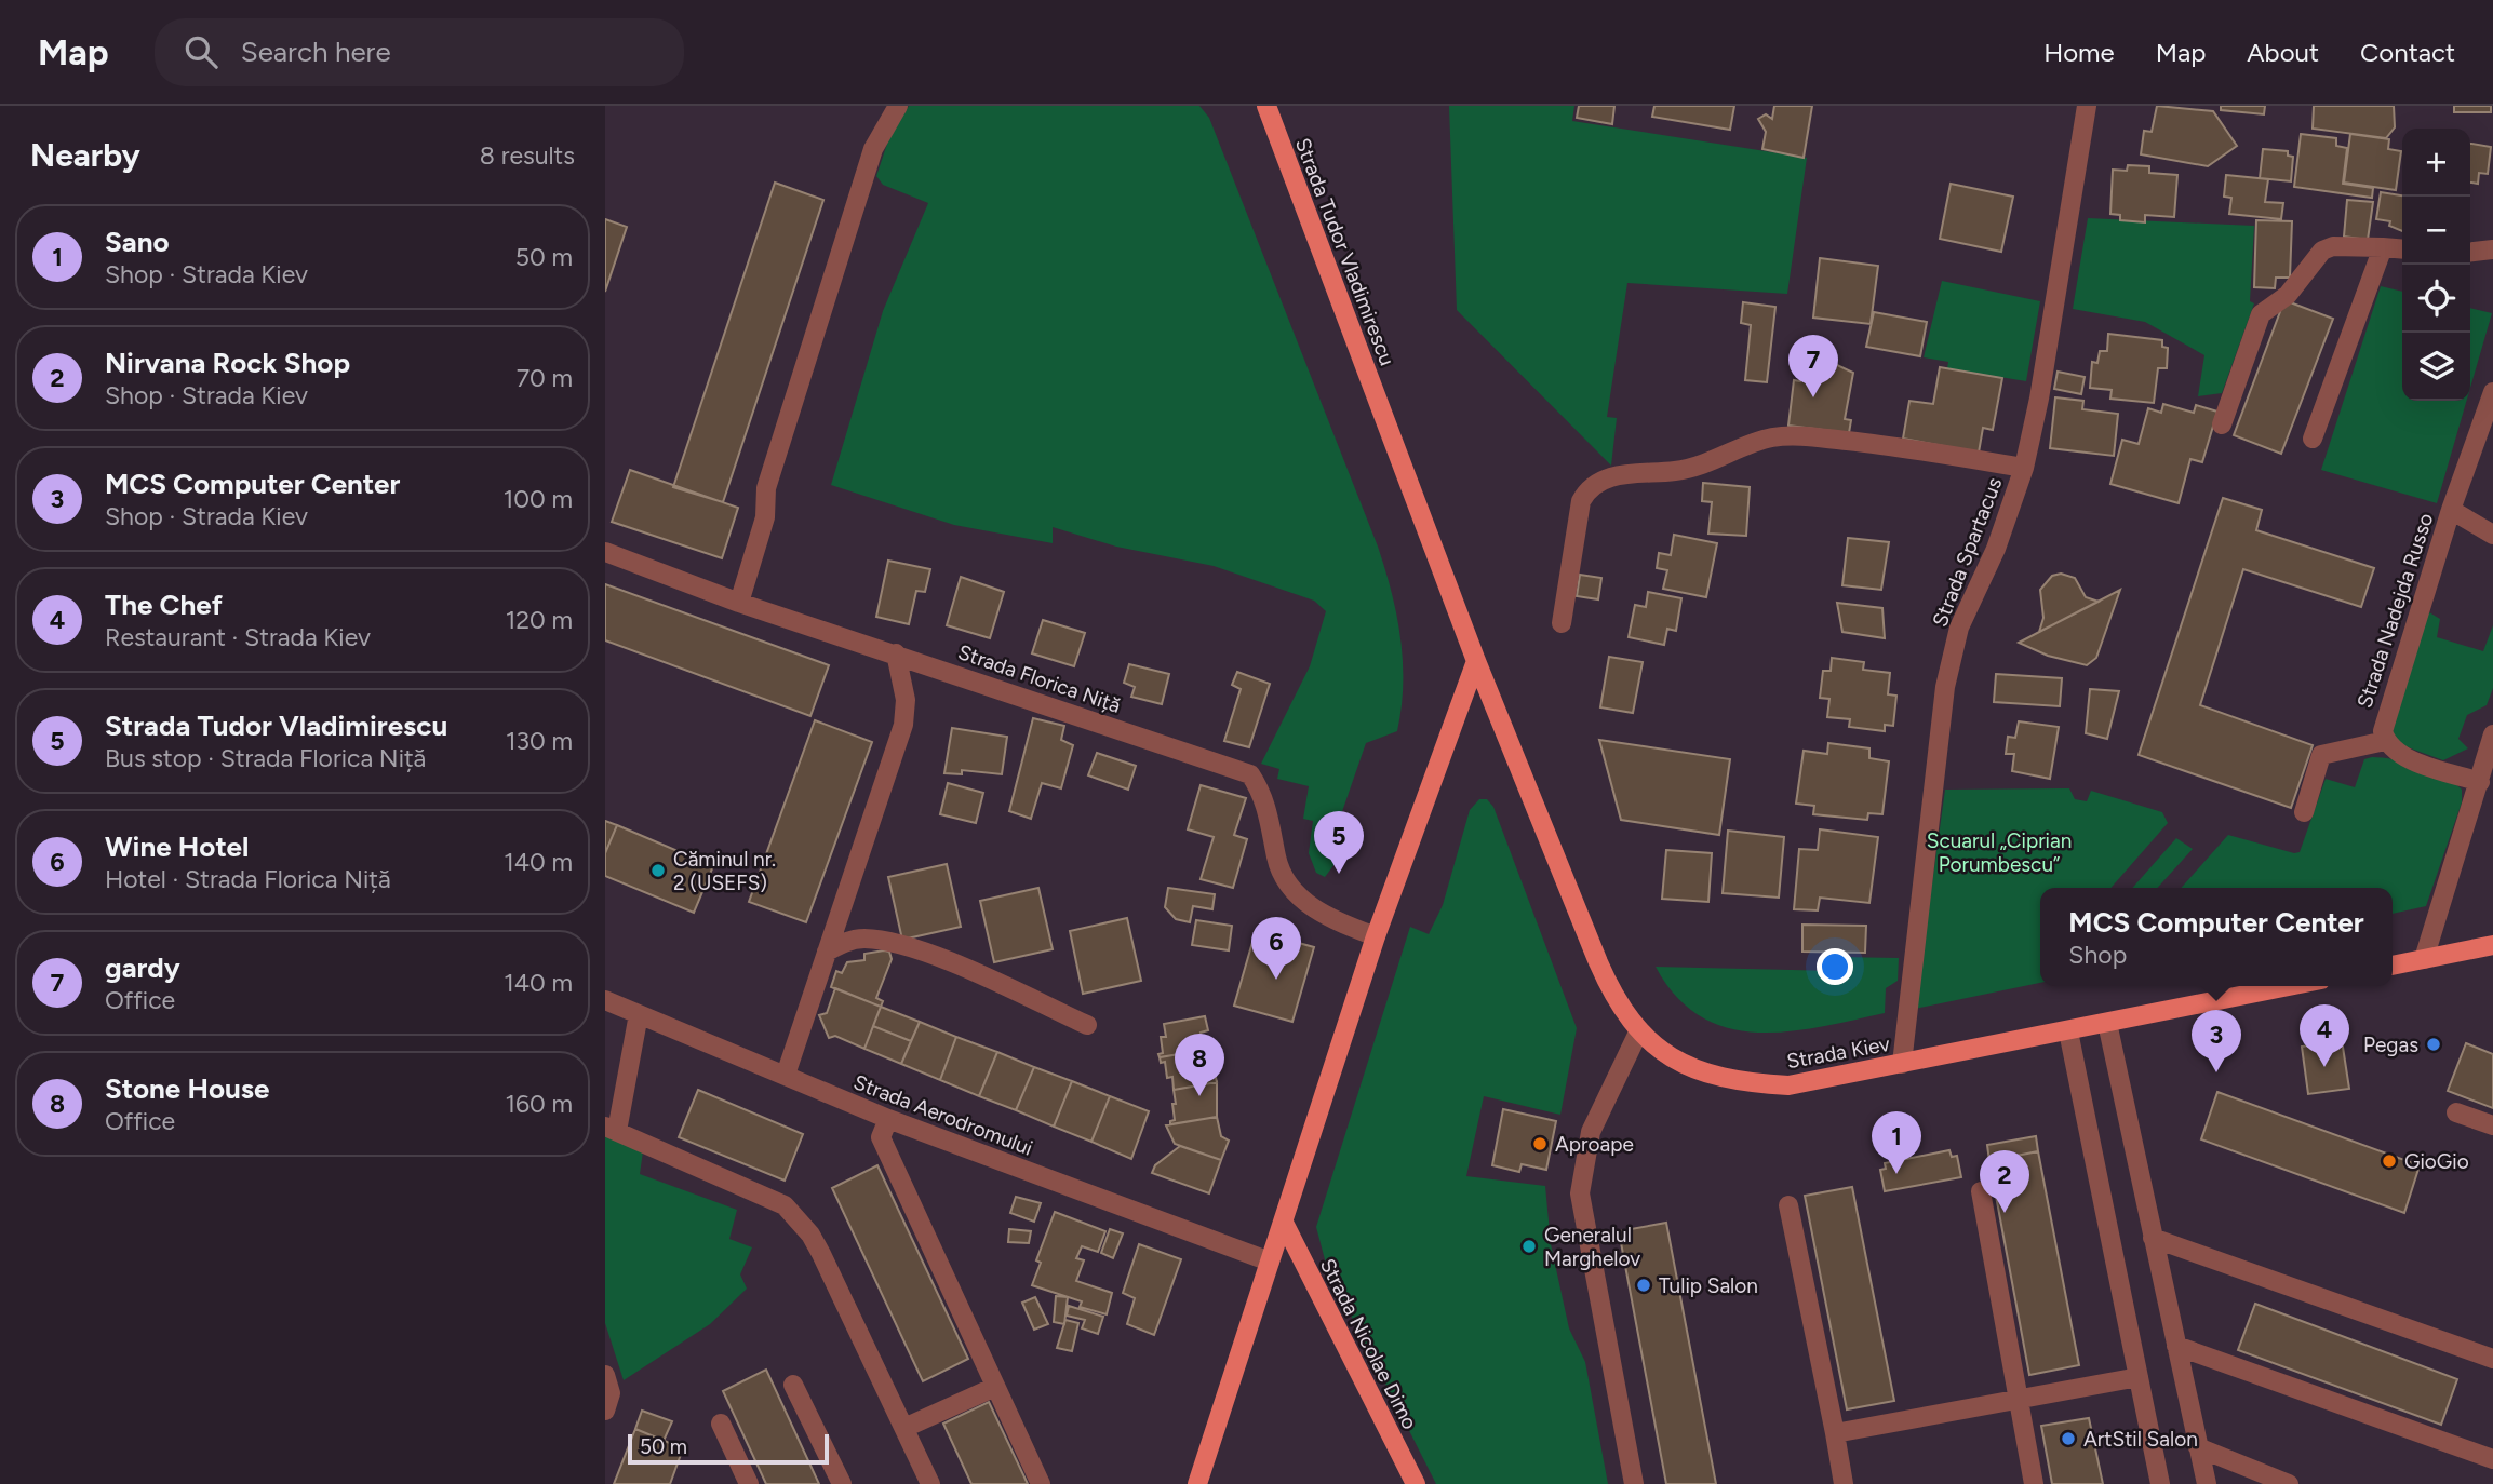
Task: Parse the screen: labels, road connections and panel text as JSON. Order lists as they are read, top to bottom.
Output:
{
  "streets": {
    "main road": ["Strada Tudor Vladimirescu", "Strada Kiev", "Strada Nicolae Dimo"],
    "street": [
      "Strada Spartacus",
      "Strada Nadejda Russo",
      "Strada Florica Niță",
      "Strada Aerodromului"
    ]
  },
  "crossings": [
    ["Strada Tudor Vladimirescu", "Strada Kiev"],
    ["Strada Spartacus", "Strada Kiev"]
  ],
  "parks": ["Scuarul „Ciprian Porumbescu”"],
  "places": [
    "Căminul nr. 2 (USEFS)",
    "Pegas",
    "Aproape",
    "GioGio",
    "Generalul Marghelov",
    "Tulip Salon",
    "ArtStil Salon"
  ],
  "scale_bar": "50 m",
  "page": {
    "header": "Map",
    "search": "Search here",
    "nav": [
      "Home",
      "Map",
      "About",
      "Contact"
    ],
    "heading": ["Nearby", "8 results"],
    "map_buttons": ["+", "−"],
    "list": [
      {
        "mark": "1",
        "name": "Sano",
        "note": "Shop · Strada Kiev",
        "value": "50 m"
      },
      {
        "mark": "2",
        "name": "Nirvana Rock Shop",
        "note": "Shop · Strada Kiev",
        "value": "70 m"
      },
      {
        "mark": "3",
        "name": "MCS Computer Center",
        "note": "Shop · Strada Kiev",
        "value": "100 m"
      },
      {
        "mark": "4",
        "name": "The Chef",
        "note": "Restaurant · Strada Kiev",
        "value": "120 m"
      },
      {
        "mark": "5",
        "name": "Strada Tudor Vladimirescu",
        "note": "Bus stop · Strada Florica Niță",
        "value": "130 m"
      },
      {
        "mark": "6",
        "name": "Wine Hotel",
        "note": "Hotel · Strada Florica Niță",
        "value": "140 m"
      },
      {
        "mark": "7",
        "name": "gardy",
        "note": "Office",
        "value": "140 m"
      },
      {
        "mark": "8",
        "name": "Stone House",
        "note": "Office",
        "value": "160 m"
      }
    ],
    "pins": [
      "7",
      "5",
      "6",
      "4",
      "3",
      "8",
      "1",
      "2"
    ],
    "popup": ["MCS Computer Center", "Shop"],
    "scale": "50 m"
  }
}
